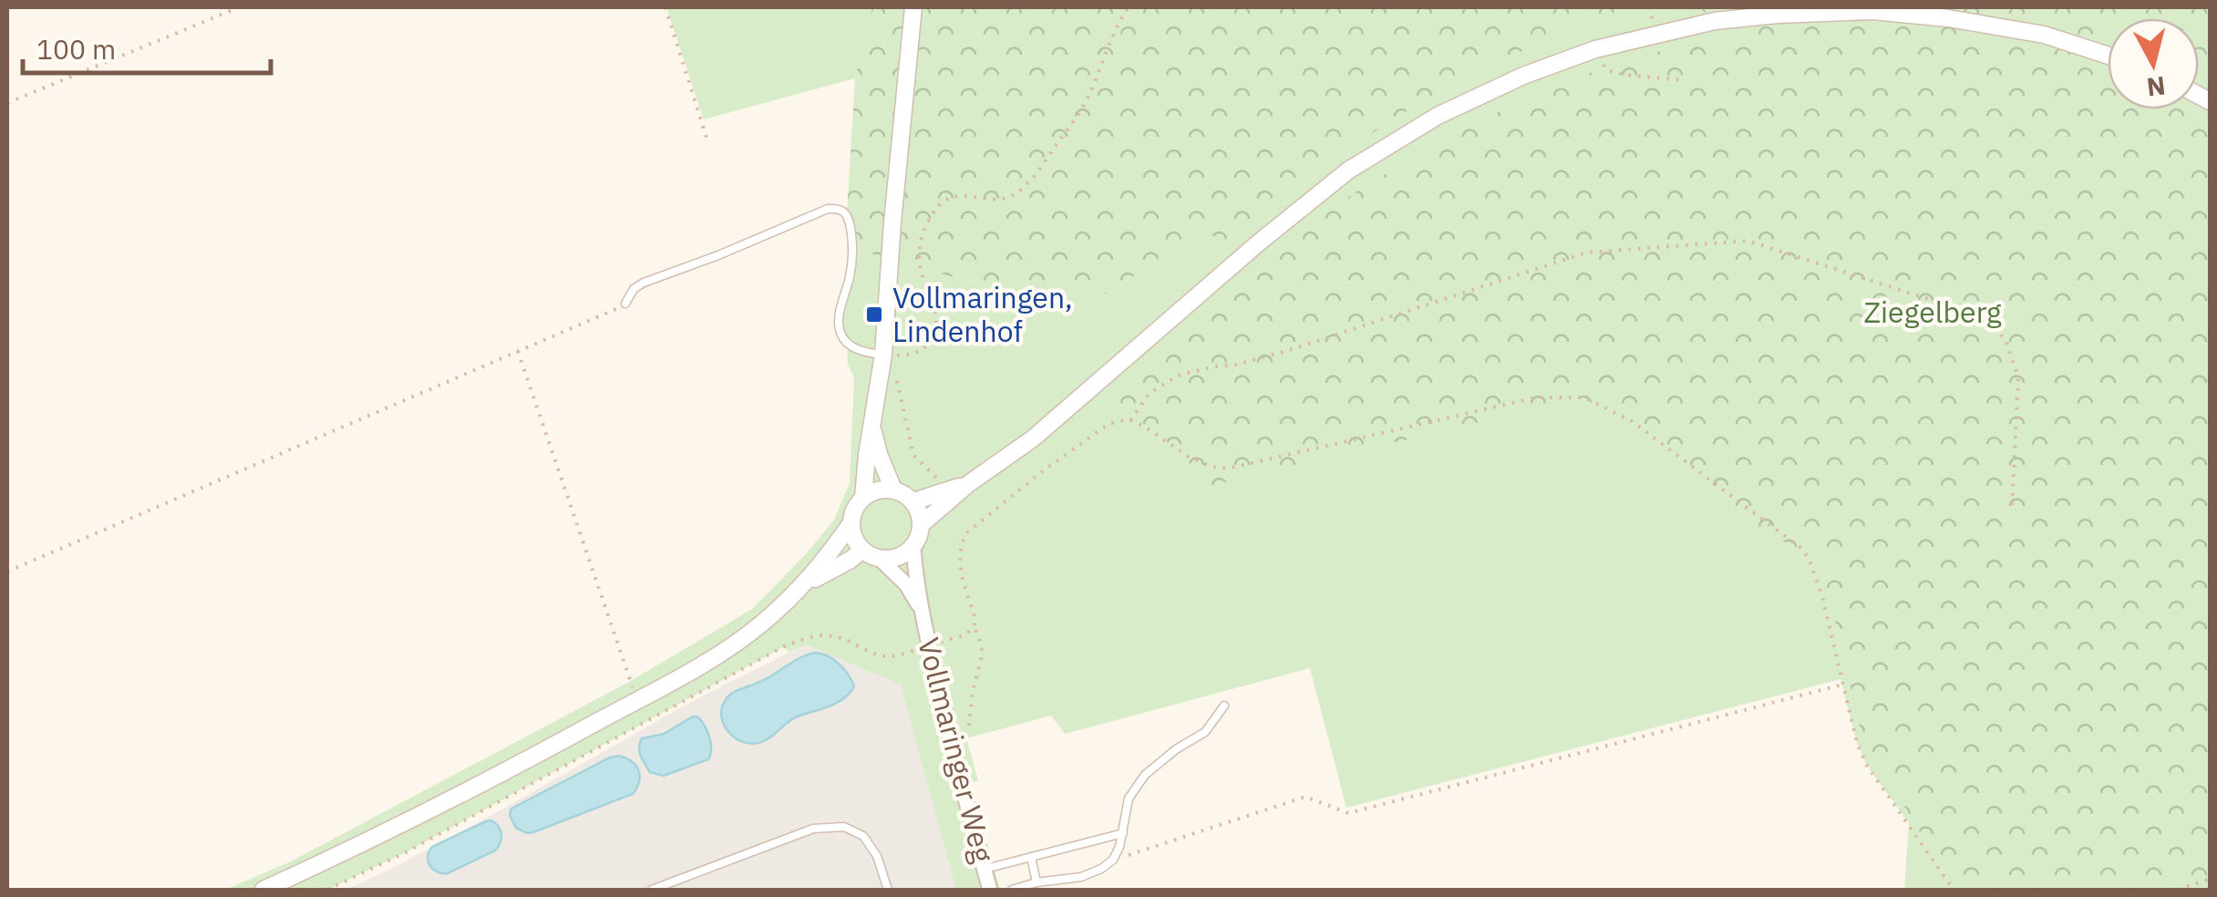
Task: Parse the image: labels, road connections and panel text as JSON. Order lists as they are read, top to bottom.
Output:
{
  "streets": {
    "street": ["Vollmaringer Weg"]
  },
  "parks": ["Ziegelberg"],
  "places": {
    "transit": ["Vollmaringen, Lindenhof"]
  },
  "scale_bar": "100 m",
  "north": "bottom"
}
